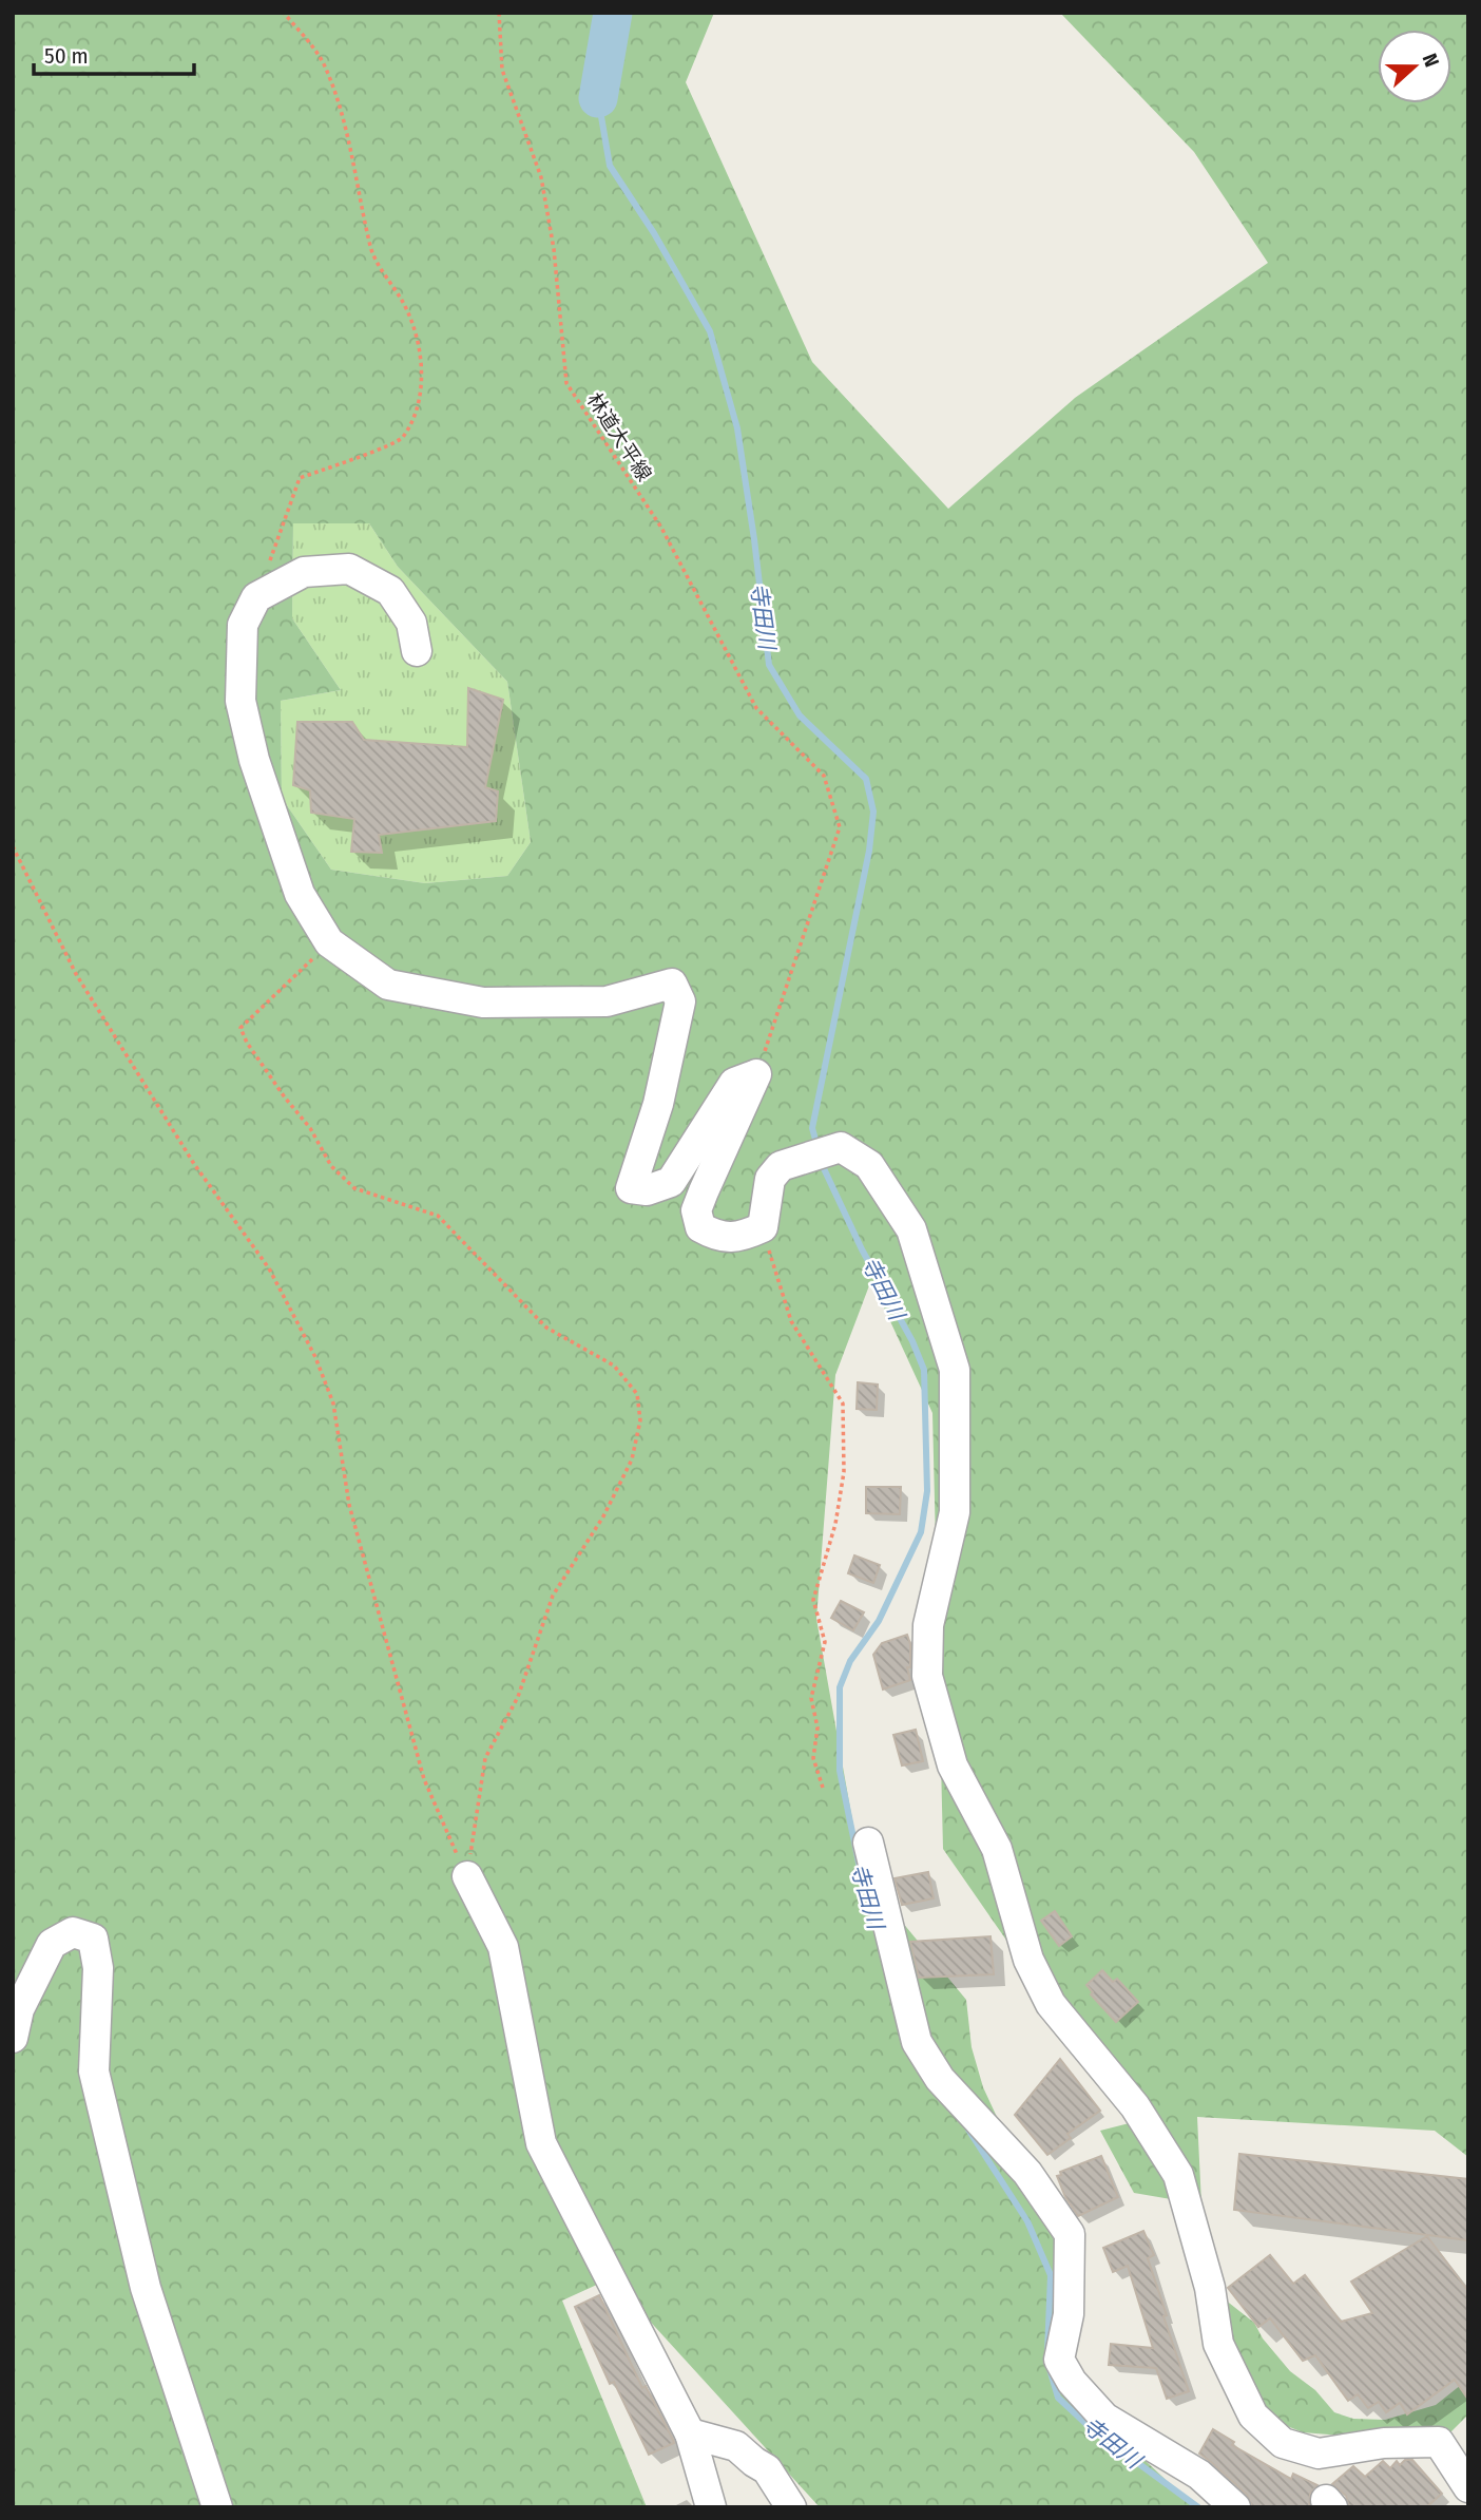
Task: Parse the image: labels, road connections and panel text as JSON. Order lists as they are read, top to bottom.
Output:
{
  "streets": {
    "path": ["林道大平線"]
  },
  "water": ["寺田川"],
  "scale_bar": "50 m",
  "north": "right"
}
